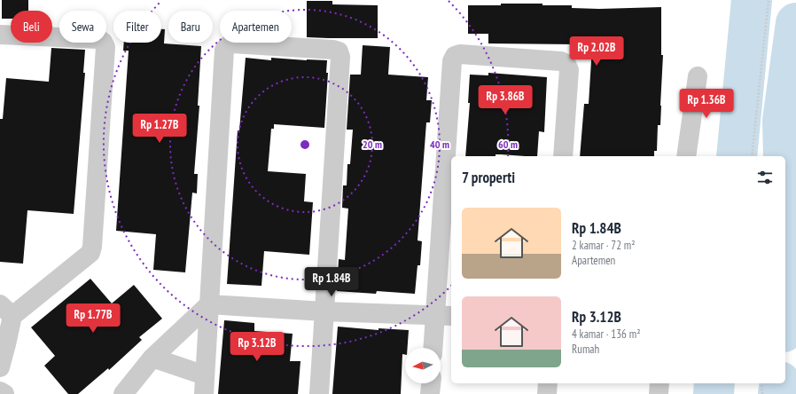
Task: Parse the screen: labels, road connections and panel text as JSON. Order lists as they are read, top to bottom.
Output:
{
  "north": "left",
  "page": {
    "chip": [
      "Beli",
      "Sewa",
      "Filter",
      "Baru",
      "Apartemen"
    ],
    "price": [
      "Rp 2.02B",
      "Rp 3.86B",
      "Rp 1.36B",
      "Rp 1.27B",
      "Rp 1.84B",
      "Rp 1.77B",
      "Rp 3.12B"
    ],
    "heading": "7 properti",
    "list": [
      {
        "name": "Rp 1.84B",
        "note": "2 kamar · 72 m² · Apartemen"
      },
      {
        "name": "Rp 3.12B",
        "note": "4 kamar · 136 m² · Rumah"
      }
    ]
  },
  "rings": ["20 m", "40 m", "60 m"]
}
